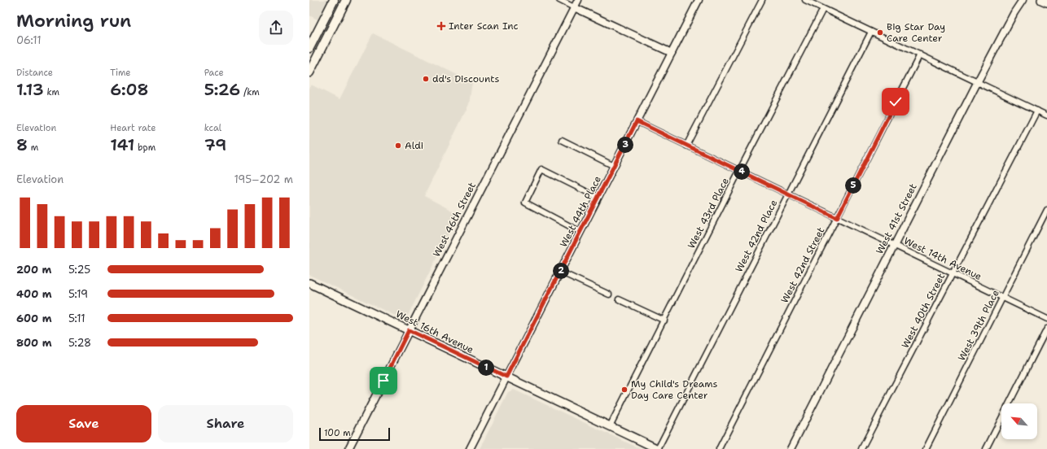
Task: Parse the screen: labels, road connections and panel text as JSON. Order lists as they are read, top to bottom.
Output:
{
  "streets": {
    "main road": ["West 16th Avenue"],
    "street": [
      "West 44th Place",
      "West 43rd Place",
      "West 41st Street",
      "West 46th Street",
      "West 42nd Place",
      "West 14th Avenue",
      "West 42nd Street",
      "West 40th Street",
      "West 39th Place"
    ]
  },
  "crossings": [
    ["West 44th Place", "West 14th Avenue"],
    ["West 44th Place", "West 16th Avenue"],
    ["West 43rd Place", "West 14th Avenue"],
    ["West 43rd Place", "West 16th Avenue"],
    ["West 41st Street", "West 14th Avenue"],
    ["West 46th Street", "West 16th Avenue"],
    ["West 42nd Place", "West 14th Avenue"],
    ["West 42nd Place", "West 16th Avenue"],
    ["West 14th Avenue", "West 42nd Street"],
    ["West 14th Avenue", "West 40th Street"],
    ["West 14th Avenue", "West 39th Place"]
  ],
  "places": {
    "health": ["Inter Scan Inc"],
    "other": [
      "Big Star Day Care Center",
      "dd's Discounts",
      "Aldi",
      "My Child's Dreams Day Care Center"
    ]
  },
  "scale_bar": "100 m",
  "north": "top left",
  "page": {
    "heading": ["Morning run", "06:11"],
    "stats": [
      ["Distance", "1.13 km"],
      ["Time", "6:08"],
      ["Pace", "5:26 /km"],
      ["Elevation", "8 m"],
      ["Heart rate", "141 bpm"],
      ["kcal", "79"]
    ],
    "pins": [
      "3",
      "4",
      "5",
      "2",
      "1"
    ],
    "chart": ["Elevation", "195–202 m"],
    "list": [
      {
        "name": "200 m",
        "note": "5:25"
      },
      {
        "name": "400 m",
        "note": "5:19"
      },
      {
        "name": "600 m",
        "note": "5:11"
      },
      {
        "name": "800 m",
        "note": "5:28"
      }
    ],
    "buttons": ["Save", "Share"],
    "scale": "100 m"
  }
}
